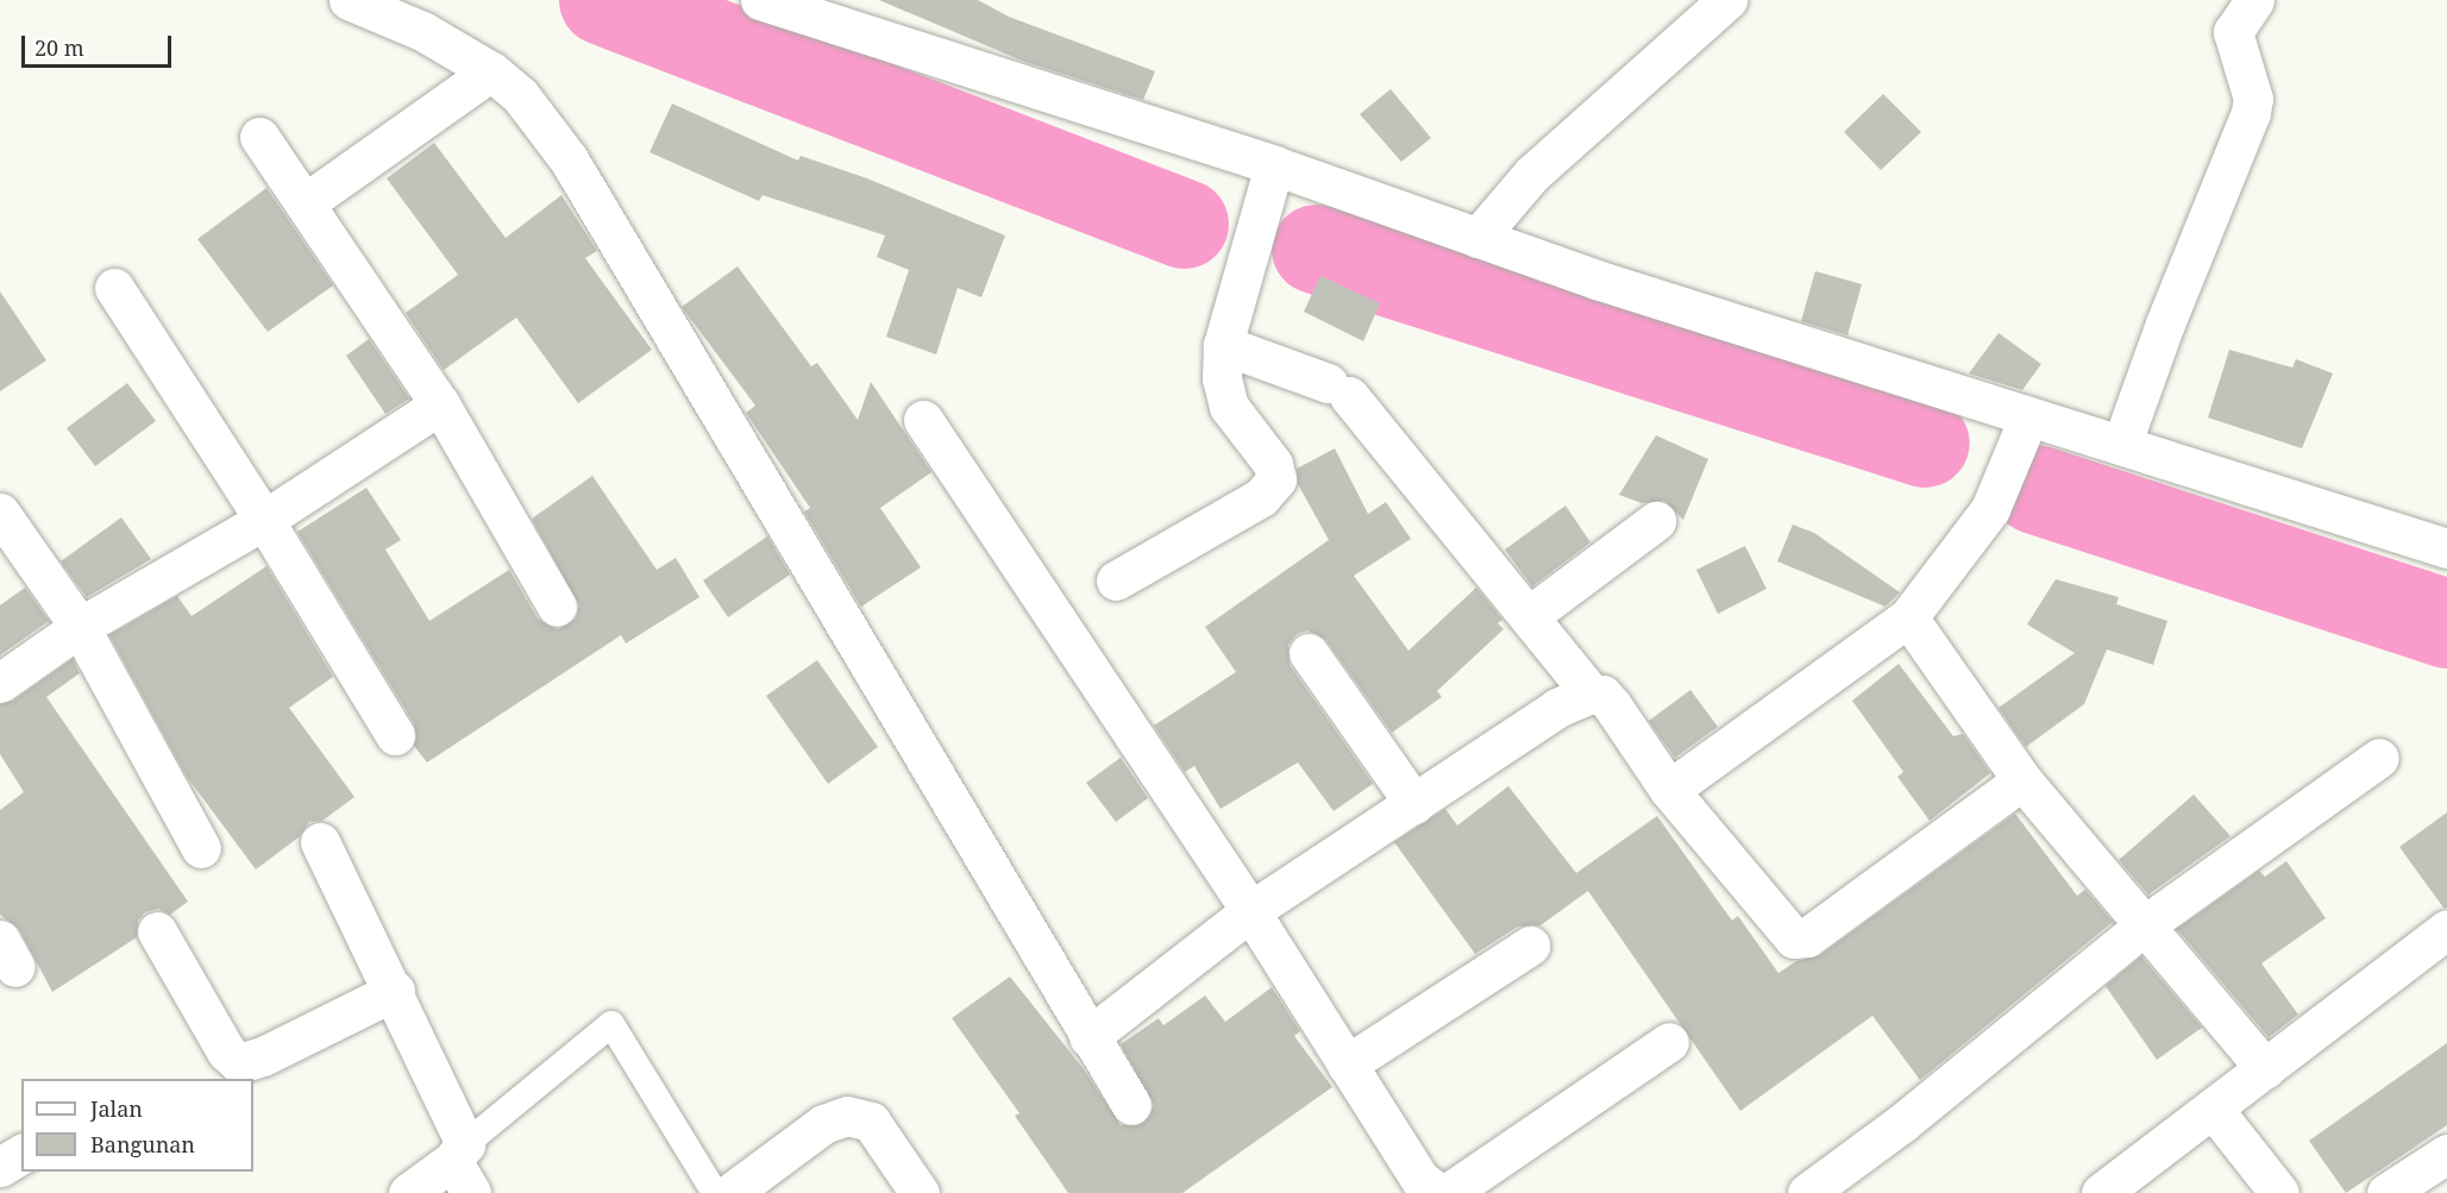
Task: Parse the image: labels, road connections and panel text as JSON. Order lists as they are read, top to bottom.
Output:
{
  "legend": ["Jalan", "Bangunan"],
  "scale_bar": "20 m"
}
